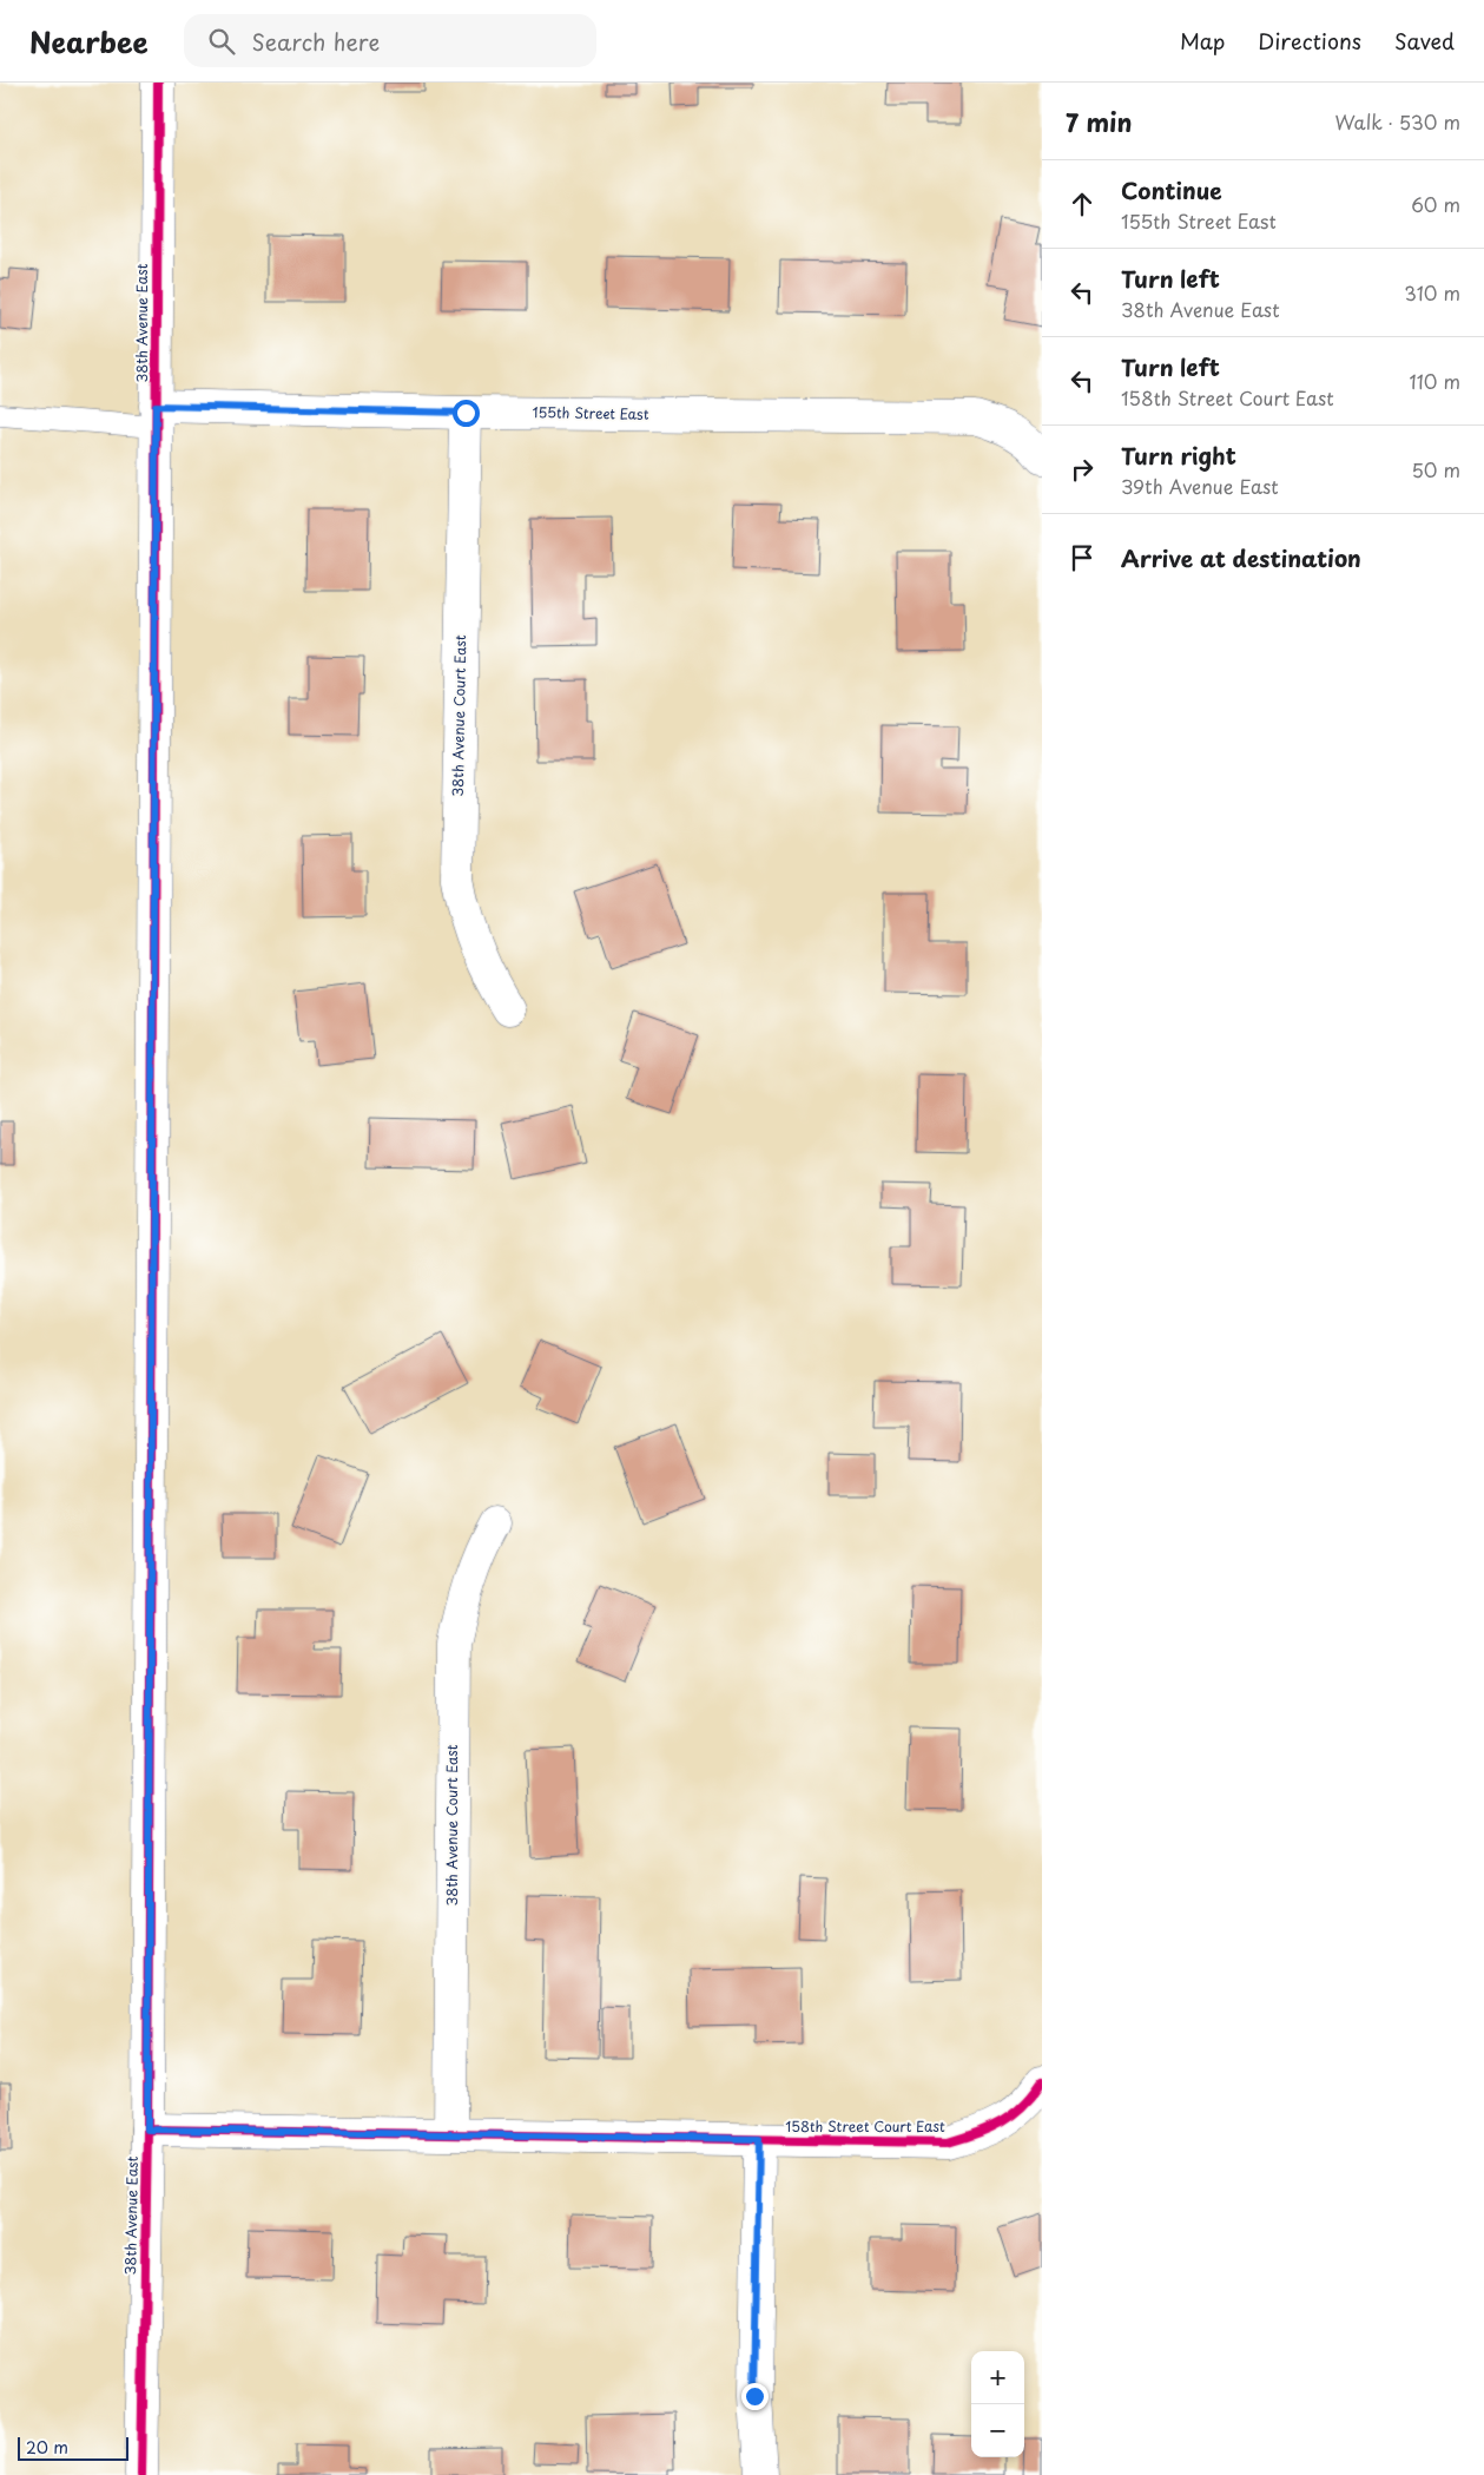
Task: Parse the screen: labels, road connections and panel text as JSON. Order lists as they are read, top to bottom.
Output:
{
  "streets": {
    "street": [
      "38th Avenue East",
      "155th Street East",
      "38th Avenue Court East",
      "158th Street Court East"
    ]
  },
  "crossings": [
    ["38th Avenue East", "155th Street East"],
    ["38th Avenue East", "158th Street Court East"],
    ["155th Street East", "38th Avenue Court East"],
    ["38th Avenue Court East", "158th Street Court East"]
  ],
  "scale_bar": "20 m",
  "page": {
    "header": "Nearbee",
    "search": "Search here",
    "nav": ["Map", "Directions", "Saved"],
    "heading": ["7 min", "Walk · 530 m"],
    "list": [
      ["Continue", "155th Street East", "60 m"],
      ["Turn left", "38th Avenue East", "310 m"],
      ["Turn left", "158th Street Court East", "110 m"],
      ["Turn right", "39th Avenue East", "50 m"],
      "Arrive at destination"
    ],
    "map_buttons": ["+", "−"],
    "scale": "20 m"
  }
}
